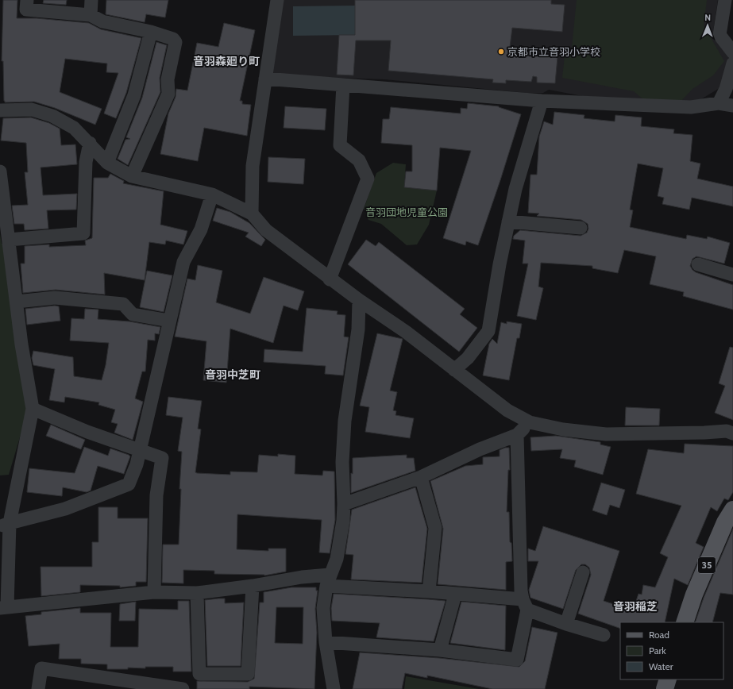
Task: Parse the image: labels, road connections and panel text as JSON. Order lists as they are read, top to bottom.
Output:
{
  "streets": {
    "main road": ["35"]
  },
  "districts": ["音羽森廻り町", "音羽中芝町", "音羽稲芝"],
  "parks": ["音羽団地児童公園"],
  "places": ["京都市立音羽小学校"],
  "legend": ["Road", "Park", "Water"],
  "north": "top"
}
